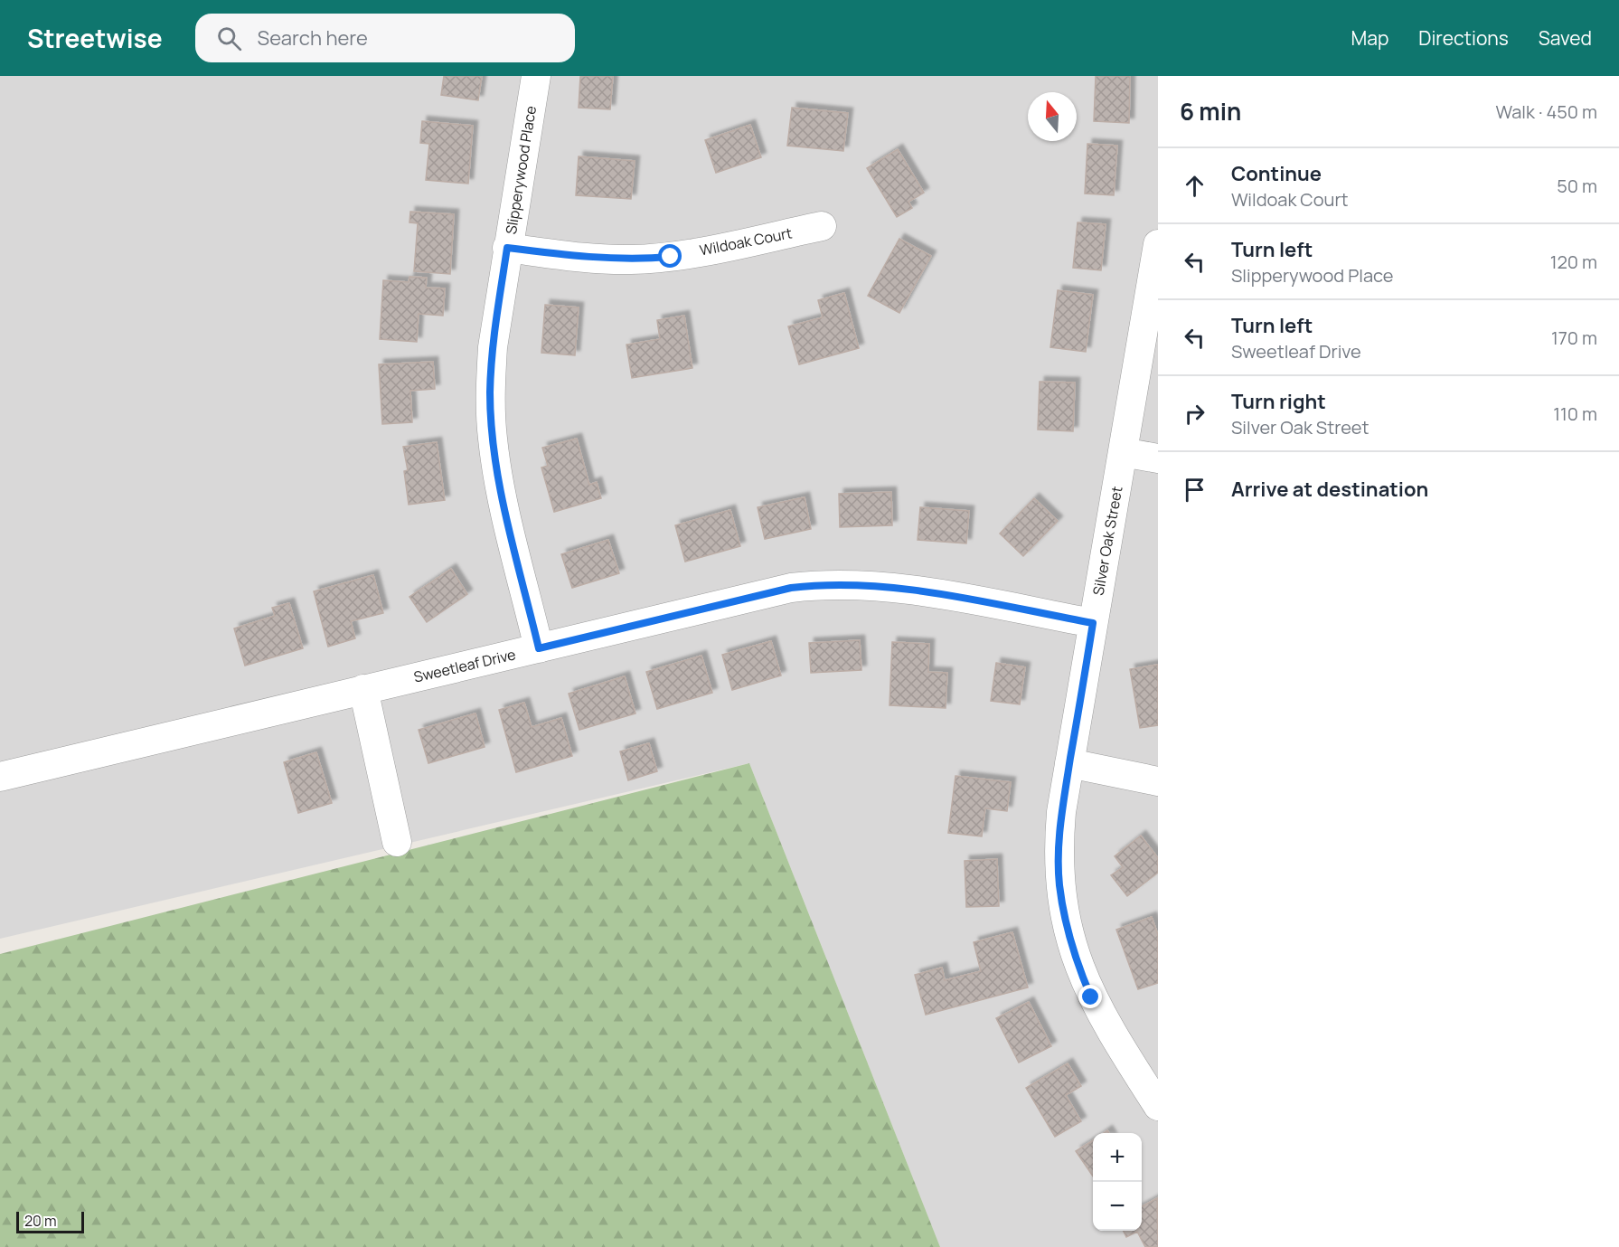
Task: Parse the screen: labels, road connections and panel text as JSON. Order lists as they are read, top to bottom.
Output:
{
  "streets": {
    "street": [
      "Slipperywood Place",
      "Wildoak Court",
      "Silver Oak Street",
      "Sweetleaf Drive"
    ]
  },
  "crossings": [
    ["Slipperywood Place", "Wildoak Court"],
    ["Slipperywood Place", "Sweetleaf Drive"],
    ["Silver Oak Street", "Sweetleaf Drive"]
  ],
  "scale_bar": "20 m",
  "north": "top",
  "page": {
    "header": "Streetwise",
    "search": "Search here",
    "nav": ["Map", "Directions", "Saved"],
    "heading": ["6 min", "Walk · 450 m"],
    "list": [
      ["Continue", "Wildoak Court", "50 m"],
      ["Turn left", "Slipperywood Place", "120 m"],
      ["Turn left", "Sweetleaf Drive", "170 m"],
      ["Turn right", "Silver Oak Street", "110 m"],
      "Arrive at destination"
    ],
    "map_buttons": ["+", "−"],
    "scale": "20 m"
  }
}
